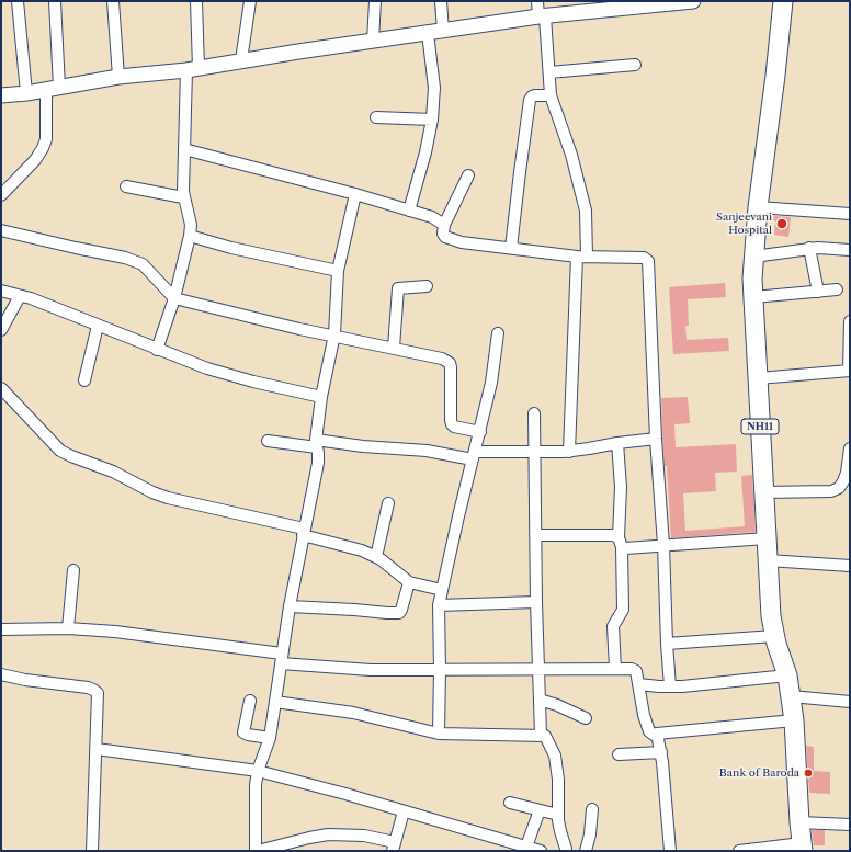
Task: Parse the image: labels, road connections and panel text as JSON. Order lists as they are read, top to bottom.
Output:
{
  "streets": {
    "highway": ["NH11"]
  },
  "places": ["Sanjeevani Hospital", "Bank of Baroda"]
}
